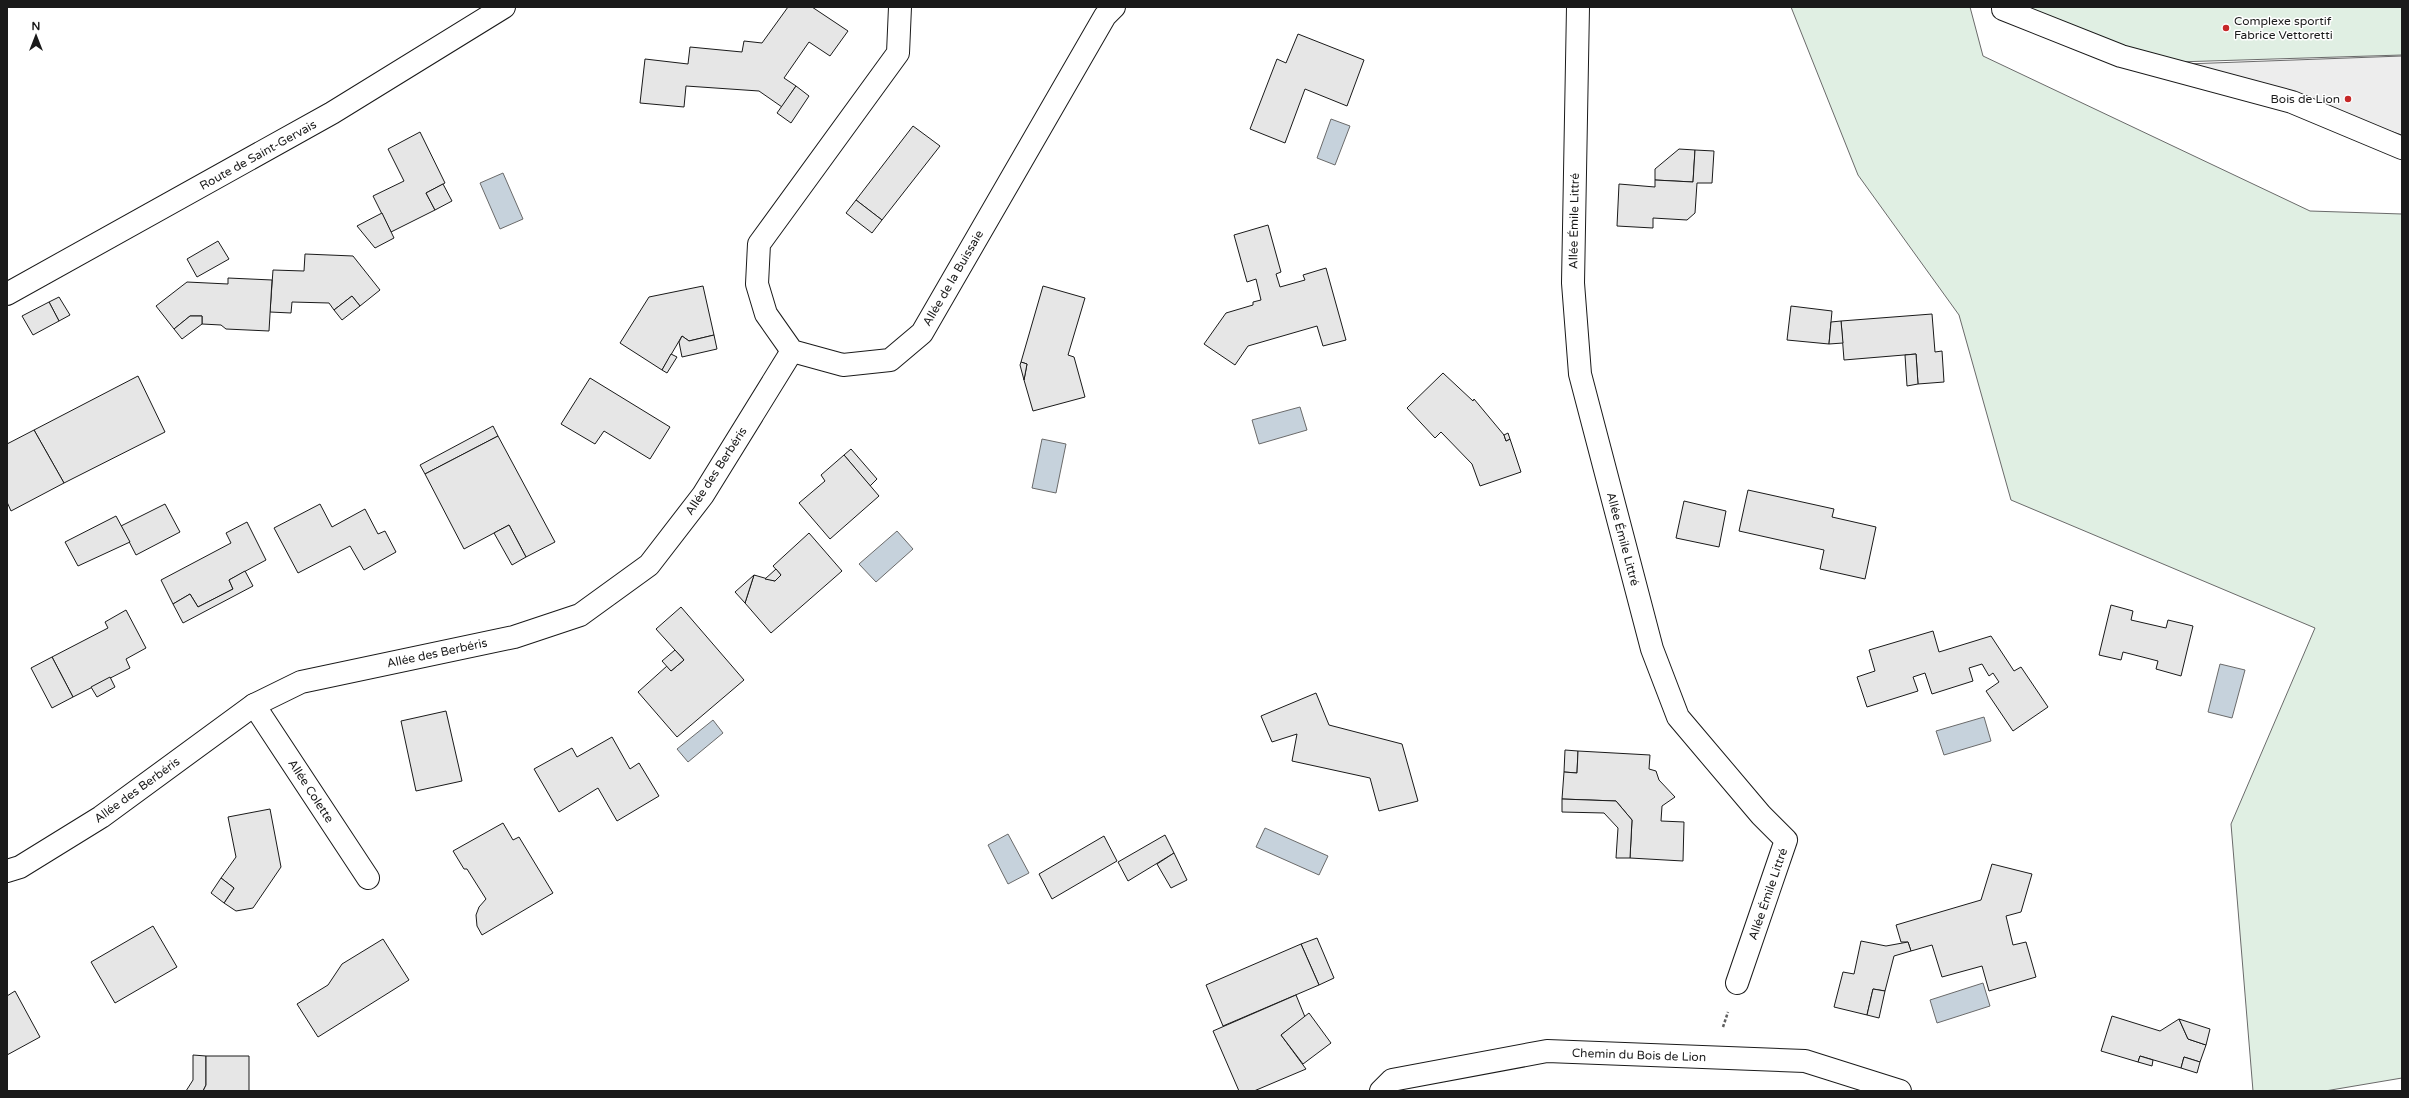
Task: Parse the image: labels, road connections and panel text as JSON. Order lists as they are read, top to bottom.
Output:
{
  "streets": {
    "street": [
      "Route de Saint-Gervais",
      "Allée Émile Littré",
      "Allée de la Buissaie",
      "Allée des Berbéris",
      "Allée Colette",
      "Chemin du Bois de Lion"
    ]
  },
  "crossings": [
    ["Allée de la Buissaie", "Allée des Berbéris"],
    ["Allée des Berbéris", "Allée Colette"]
  ],
  "places": ["Complexe sportif Fabrice Vettoretti", "Bois de Lion"],
  "north": "top"
}
